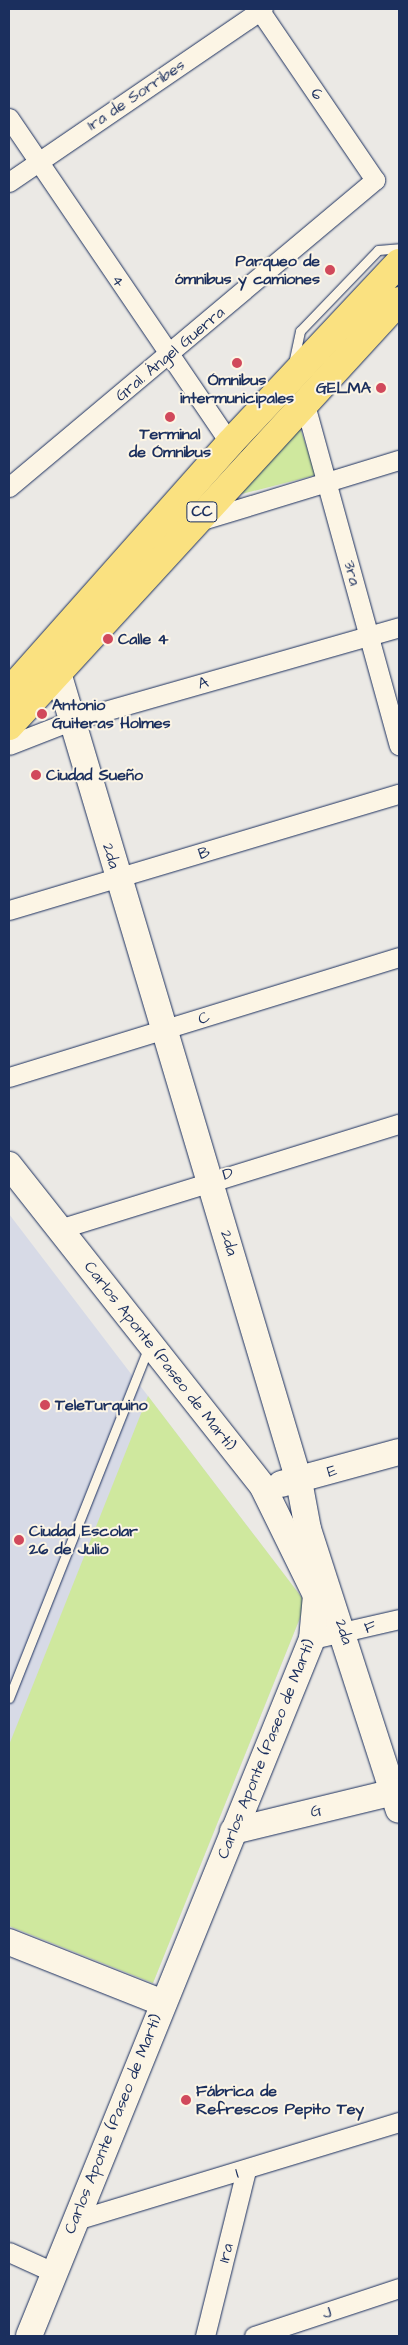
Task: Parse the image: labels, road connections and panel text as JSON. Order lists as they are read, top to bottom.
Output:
{
  "streets": {
    "main road": ["CC"],
    "street": [
      "6",
      "1ra de Sorribes",
      "4",
      "Gral. Ángel Guerra",
      "3ra",
      "A",
      "B",
      "2da",
      "C",
      "D",
      "Carlos Aponte (Paseo de Martí)",
      "E",
      "F",
      "G",
      "I",
      "1ra",
      "J"
    ]
  },
  "crossings": [
    ["6", "1ra de Sorribes"],
    ["6", "Gral. Ángel Guerra"],
    ["1ra de Sorribes", "4"],
    ["4", "Gral. Ángel Guerra"],
    ["4", "CC"],
    ["CC", "3ra"],
    ["CC", "2da"],
    ["3ra", "A"],
    ["A", "2da"],
    ["B", "2da"],
    ["2da", "C"],
    ["2da", "D"],
    ["2da", "E"],
    ["2da", "F"],
    ["2da", "G"],
    ["D", "Carlos Aponte (Paseo de Martí)"],
    ["Carlos Aponte (Paseo de Martí)", "E"],
    ["Carlos Aponte (Paseo de Martí)", "F"],
    ["Carlos Aponte (Paseo de Martí)", "G"],
    ["Carlos Aponte (Paseo de Martí)", "I"],
    ["I", "1ra"]
  ],
  "places": [
    "Parqueo de ómnibus y camiones",
    "Ómnibus intermunicipales",
    "GELMA",
    "Terminal de Ómnibus",
    "Calle 4",
    "Antonio Guiteras Holmes",
    "Ciudad Sueño",
    "TeleTurquino",
    "Ciudad Escolar 26 de Julio",
    "Fábrica de Refrescos Pepito Tey"
  ]
}
